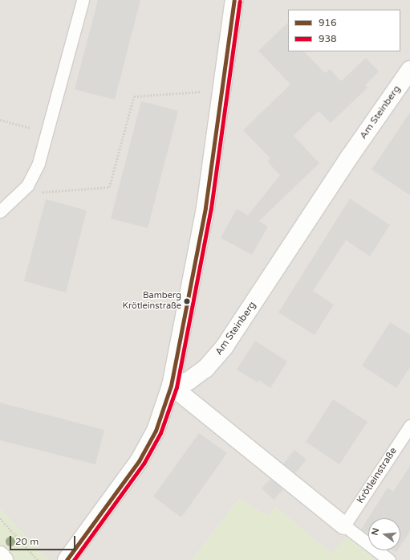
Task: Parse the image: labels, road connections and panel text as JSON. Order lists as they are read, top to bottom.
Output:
{
  "streets": {
    "street": ["Am Steinberg"],
    "lane": ["Krötleinstraße"]
  },
  "places": ["Bamberg Krötleinstraße"],
  "lines": ["transit line 916", "transit line 938"],
  "legend": ["916", "938"],
  "scale_bar": "20 m",
  "north": "left"
}
